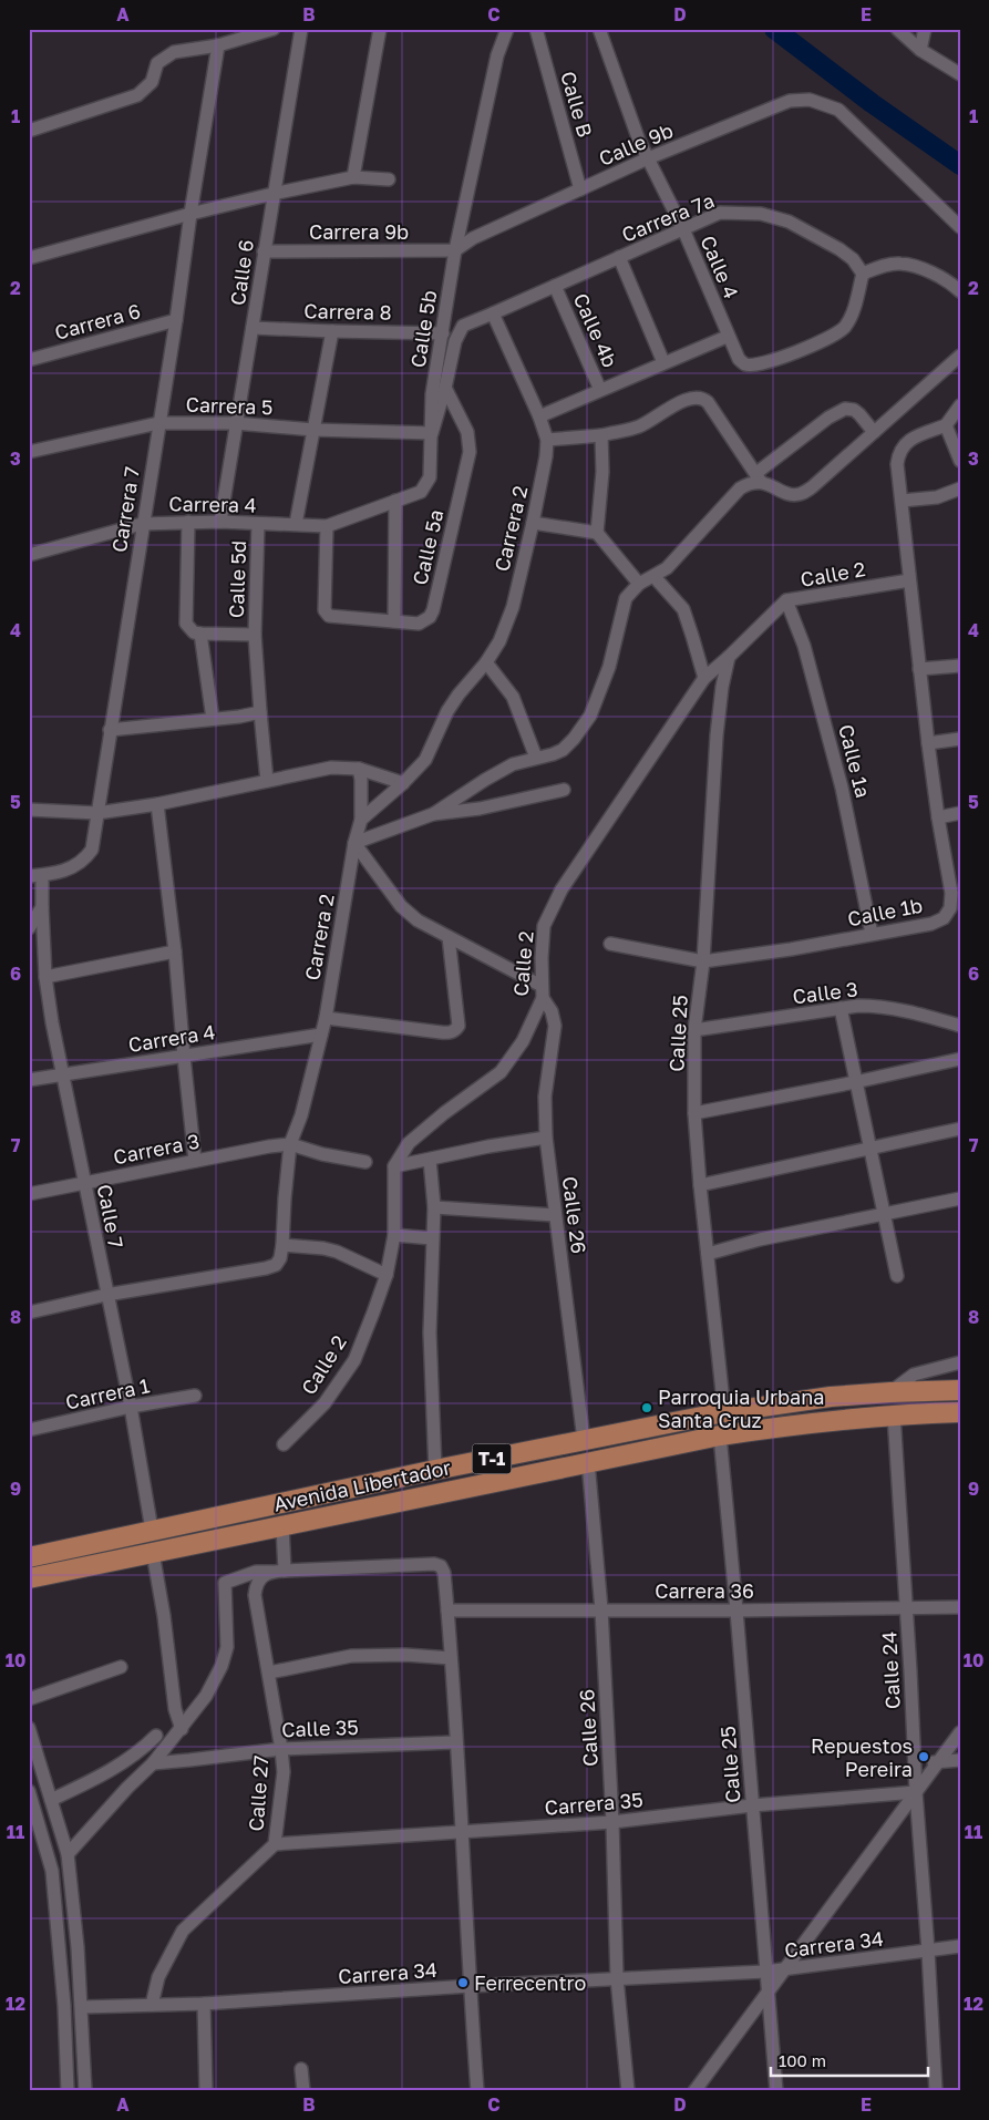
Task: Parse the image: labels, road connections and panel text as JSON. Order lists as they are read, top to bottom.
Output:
{
  "streets": {
    "main road": ["T-1", "Avenida Libertador"],
    "street": [
      "Calle B",
      "Calle 9b",
      "Carrera 7a",
      "Carrera 9b",
      "Calle 4",
      "Calle 6",
      "Carrera 8",
      "Carrera 6",
      "Calle 5b",
      "Calle 4b",
      "Carrera 5",
      "Carrera 4",
      "Carrera 7",
      "Carrera 2",
      "Calle 5a",
      "Calle 2",
      "Calle 5d",
      "Calle 1a",
      "Calle 1b",
      "Calle 3",
      "Calle 25",
      "Carrera 3",
      "Calle 26",
      "Calle 7",
      "Carrera 1",
      "Carrera 36",
      "Calle 24",
      "Calle 35",
      "Calle 27",
      "Carrera 35",
      "Carrera 34"
    ]
  },
  "crossings": [
    ["Calle B", "Calle 9b"],
    ["Calle 9b", "Carrera 9b"],
    ["Calle 9b", "Calle 4"],
    ["Calle 9b", "Calle 5b"],
    ["Carrera 7a", "Calle 4"],
    ["Carrera 7a", "Calle 5b"],
    ["Carrera 7a", "Calle 4b"],
    ["Carrera 7a", "Carrera 5"],
    ["Carrera 7a", "Carrera 2"],
    ["Carrera 7a", "Calle 5a"],
    ["Carrera 9b", "Calle 6"],
    ["Carrera 9b", "Calle 5b"],
    ["Calle 6", "Carrera 8"],
    ["Calle 6", "Carrera 5"],
    ["Calle 6", "Carrera 4"],
    ["Carrera 8", "Calle 5b"],
    ["Carrera 6", "Carrera 7"],
    ["Calle 5b", "Carrera 5"],
    ["Calle 5b", "Carrera 4"],
    ["Carrera 5", "Carrera 7"],
    ["Carrera 4", "Carrera 7"],
    ["Carrera 4", "Carrera 2"],
    ["Carrera 4", "Calle 5a"],
    ["Carrera 4", "Calle 5d"],
    ["Carrera 4", "Calle 7"],
    ["Carrera 2", "Carrera 3"],
    ["Carrera 2", "Calle 7"],
    ["Calle 2", "Calle 1a"],
    ["Calle 2", "Calle 1b"],
    ["Calle 2", "Calle 25"],
    ["Calle 2", "Calle 26"],
    ["Calle 1a", "Calle 1b"],
    ["Calle 1b", "Calle 25"],
    ["Calle 3", "Calle 25"],
    ["Calle 25", "Avenida Libertador"],
    ["Calle 25", "Carrera 36"],
    ["Calle 25", "Carrera 35"],
    ["Calle 25", "Carrera 34"],
    ["Carrera 3", "Calle 7"],
    ["Calle 26", "Avenida Libertador"],
    ["Calle 26", "Carrera 36"],
    ["Calle 26", "Carrera 35"],
    ["Calle 26", "Carrera 34"],
    ["Calle 7", "Carrera 1"],
    ["Calle 7", "Avenida Libertador"],
    ["Avenida Libertador", "Calle 24"],
    ["Carrera 36", "Calle 24"],
    ["Calle 24", "Carrera 35"],
    ["Calle 24", "Carrera 34"],
    ["Calle 35", "Calle 27"],
    ["Calle 27", "Carrera 35"],
    ["Calle 27", "Carrera 34"]
  ],
  "places": ["Parroquia Urbana Santa Cruz", "Repuestos Pereira", "Ferrecentro"],
  "scale_bar": "100 m",
  "grid": {
    "columns": [
      "A",
      "B",
      "C",
      "D",
      "E"
    ],
    "rows": [
      "1",
      "2",
      "3",
      "4",
      "5",
      "6",
      "7",
      "8",
      "9",
      "10",
      "11",
      "12"
    ]
  }
}
